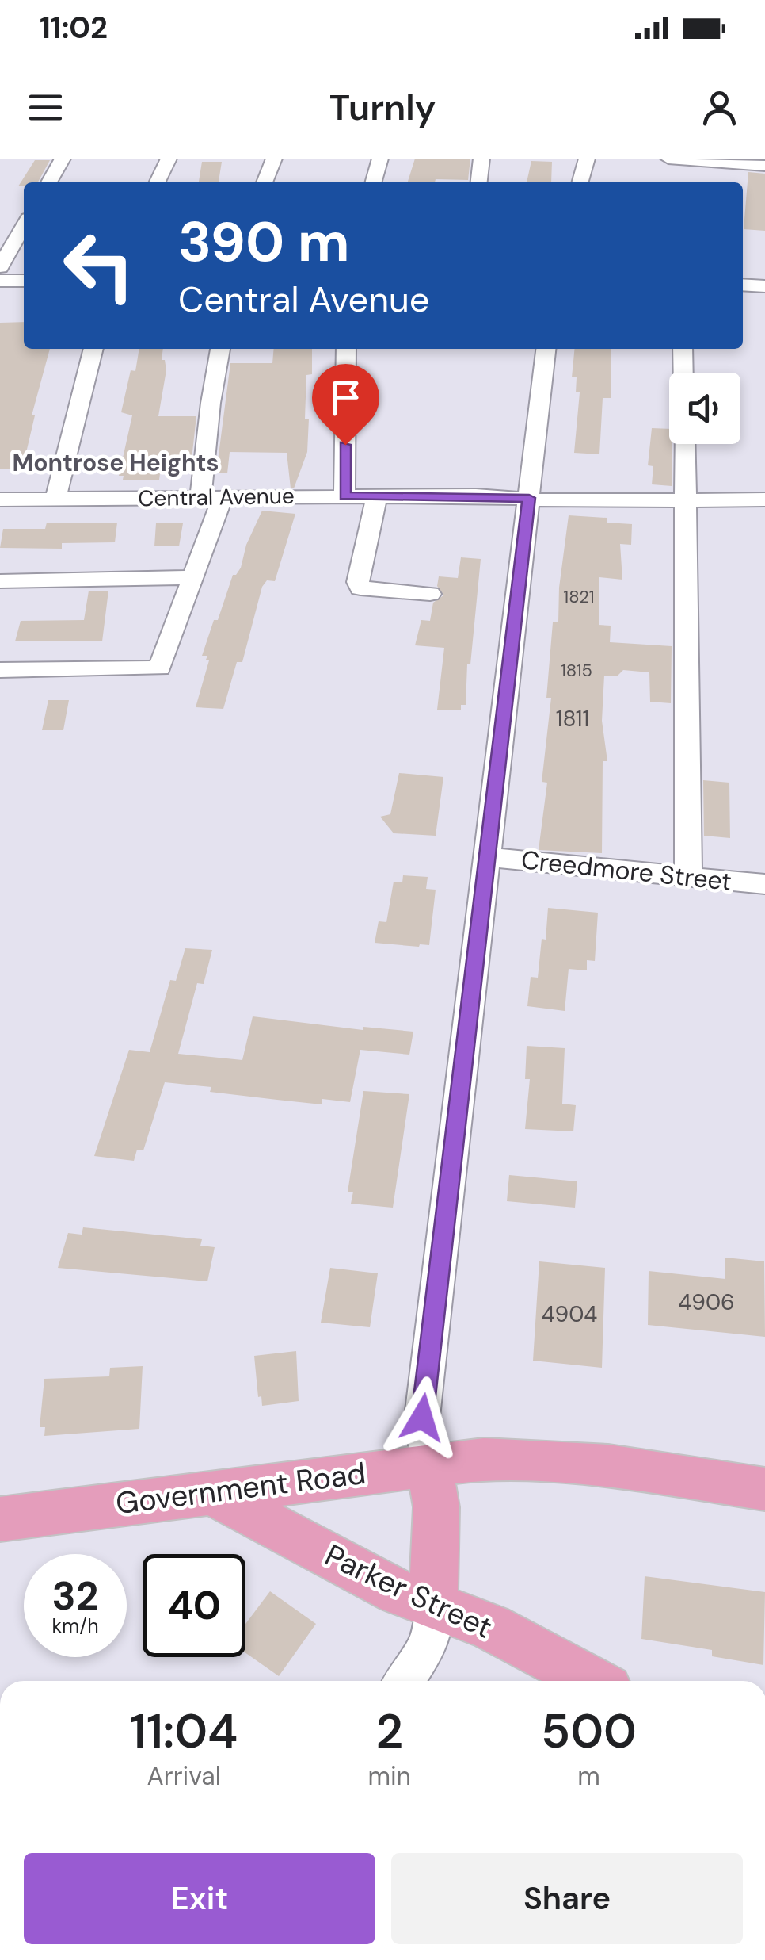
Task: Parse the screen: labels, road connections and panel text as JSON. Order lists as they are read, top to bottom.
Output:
{
  "streets": {
    "main road": ["Government Road", "Parker Street"],
    "street": ["Central Avenue", "Creedmore Street"]
  },
  "crossings": [
    ["Government Road", "Parker Street"]
  ],
  "districts": ["Montrose Heights"],
  "house_numbers": [
    "1821",
    "1815",
    "1811",
    "4906",
    "4904"
  ],
  "page": {
    "status": "11:02",
    "header": "Turnly",
    "turn": ["390 m", "Central Avenue"],
    "speed": "32 km/h",
    "limit": "40",
    "eta": [
      "11:04",
      "Arrival",
      "2",
      "min",
      "500",
      "m"
    ],
    "buttons": ["Exit", "Share"]
  }
}
